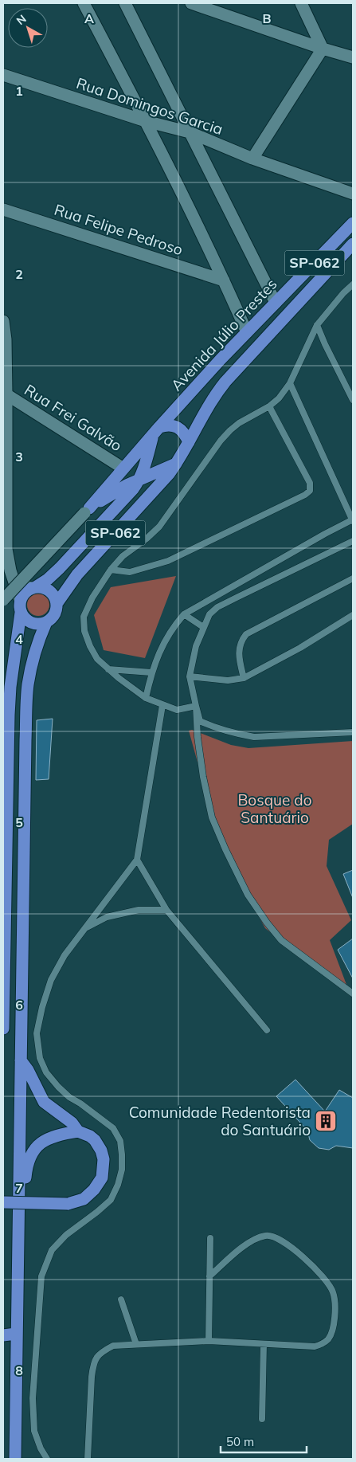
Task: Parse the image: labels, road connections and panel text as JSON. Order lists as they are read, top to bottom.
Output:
{
  "streets": {
    "main road": ["SP-062", "Avenida Júlio Prestes"],
    "street": ["Rua Domingos Garcia", "Rua Felipe Pedroso", "Rua Frei Galvão"]
  },
  "crossings": [
    ["SP-062", "Avenida Júlio Prestes"],
    ["Avenida Júlio Prestes", "Rua Frei Galvão"]
  ],
  "parks": ["Bosque do Santuário"],
  "places": {
    "building": ["Comunidade Redentorista do Santuário"]
  },
  "scale_bar": "50 m",
  "north": "top left",
  "grid": {
    "columns": ["A", "B"],
    "rows": [
      "1",
      "2",
      "3",
      "4",
      "5",
      "6",
      "7",
      "8"
    ]
  }
}
